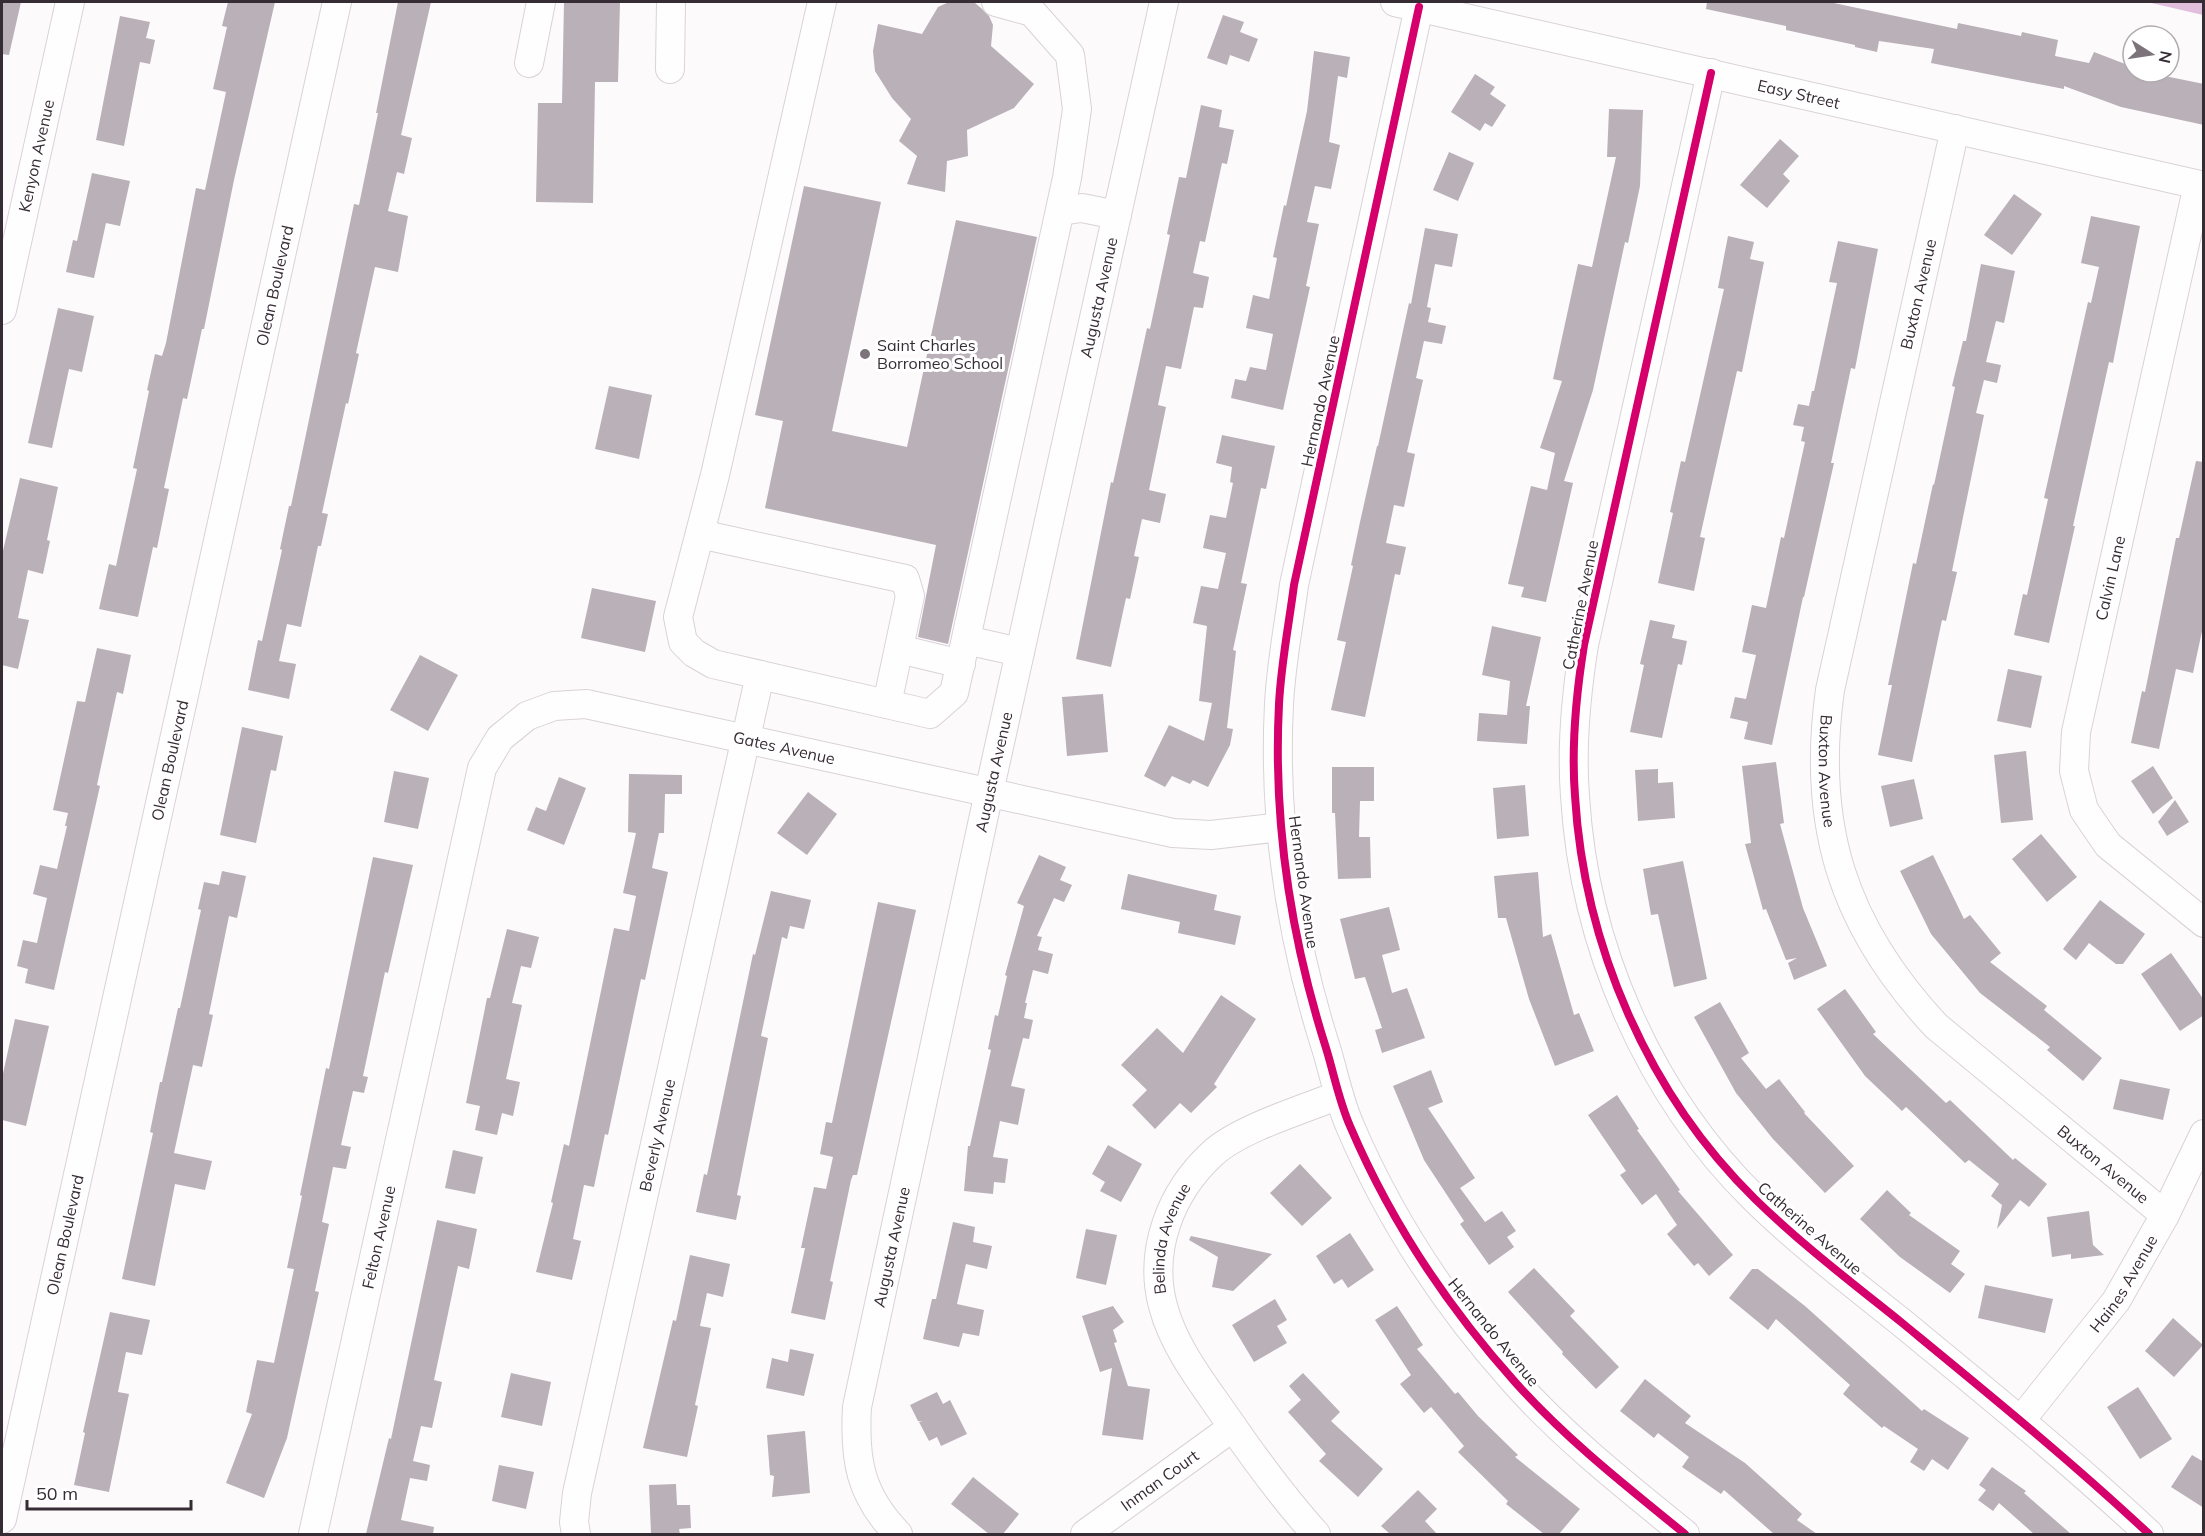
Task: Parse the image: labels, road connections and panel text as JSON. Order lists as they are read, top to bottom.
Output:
{
  "streets": {
    "street": [
      "Easy Street",
      "Kenyon Avenue",
      "Olean Boulevard",
      "Buxton Avenue",
      "Augusta Avenue",
      "Hernando Avenue",
      "Calvin Lane",
      "Catherine Avenue",
      "Gates Avenue",
      "Beverly Avenue",
      "Felton Avenue",
      "Belinda Avenue",
      "Haines Avenue",
      "Inman Court"
    ]
  },
  "crossings": [
    ["Easy Street", "Buxton Avenue"],
    ["Easy Street", "Hernando Avenue"],
    ["Easy Street", "Calvin Lane"],
    ["Easy Street", "Catherine Avenue"],
    ["Buxton Avenue", "Haines Avenue"],
    ["Augusta Avenue", "Gates Avenue"],
    ["Hernando Avenue", "Gates Avenue"],
    ["Hernando Avenue", "Belinda Avenue"],
    ["Catherine Avenue", "Haines Avenue"],
    ["Gates Avenue", "Beverly Avenue"],
    ["Gates Avenue", "Felton Avenue"],
    ["Belinda Avenue", "Inman Court"]
  ],
  "places": ["Saint Charles Borromeo School"],
  "scale_bar": "50 m",
  "north": "right"
}
